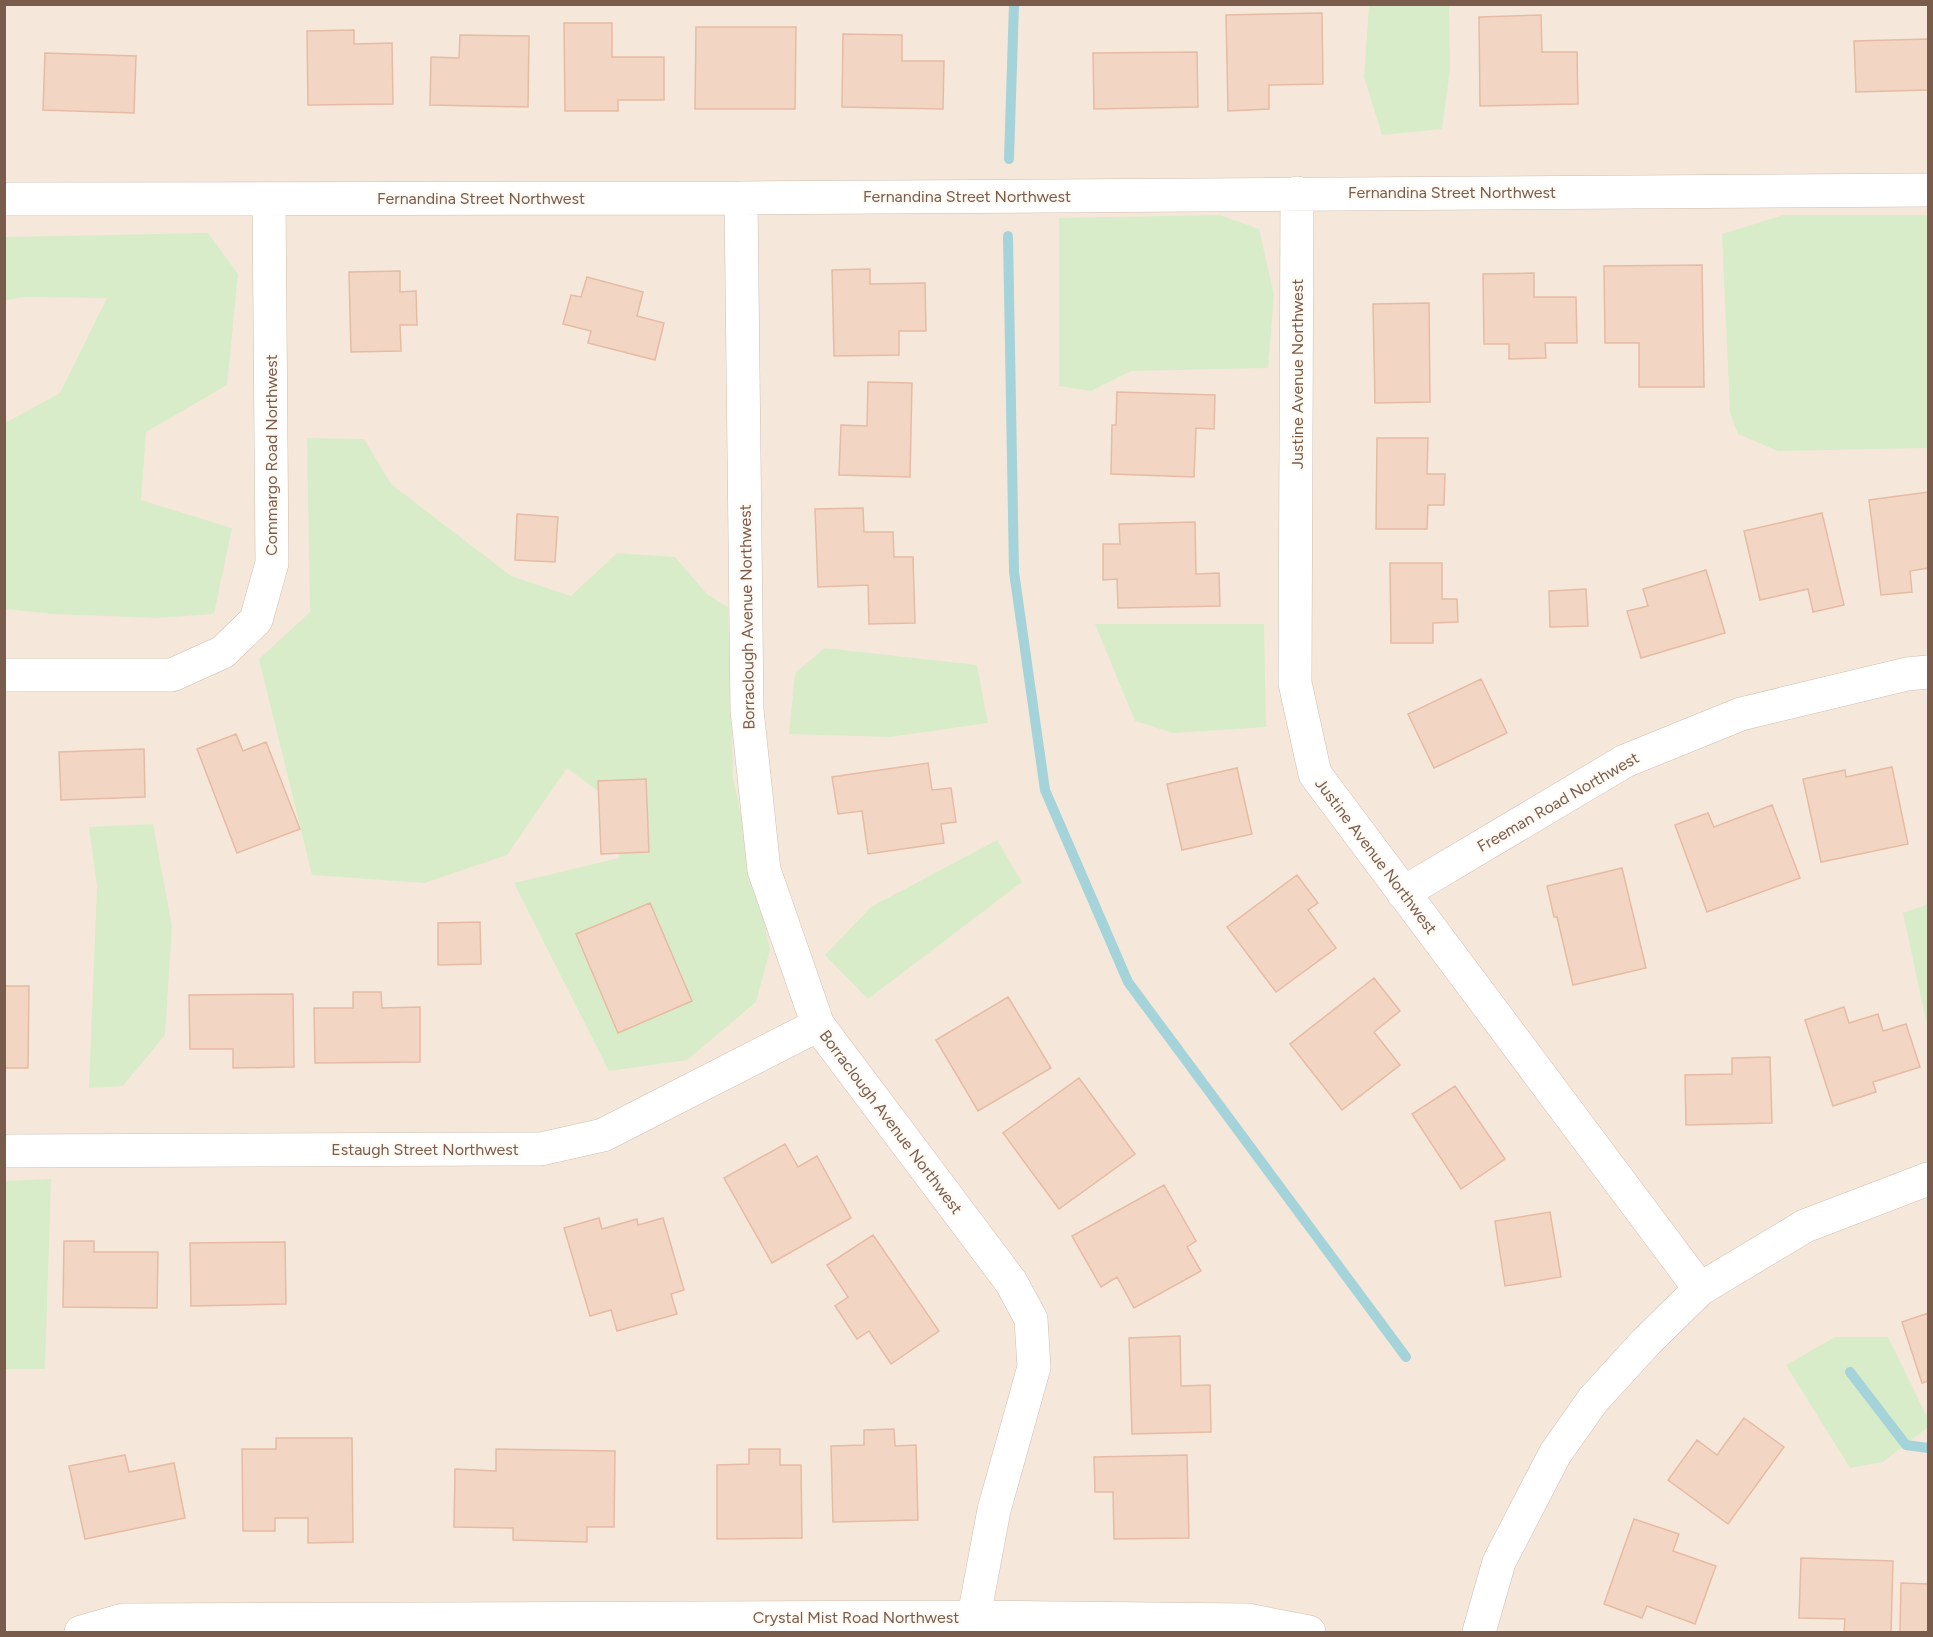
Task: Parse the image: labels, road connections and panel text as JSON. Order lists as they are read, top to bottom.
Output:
{
  "streets": {
    "street": [
      "Fernandina Street Northwest",
      "Justine Avenue Northwest",
      "Commargo Road Northwest",
      "Borraclough Avenue Northwest",
      "Freeman Road Northwest",
      "Estaugh Street Northwest",
      "Crystal Mist Road Northwest"
    ]
  },
  "crossings": [
    ["Fernandina Street Northwest", "Justine Avenue Northwest"],
    ["Fernandina Street Northwest", "Commargo Road Northwest"],
    ["Fernandina Street Northwest", "Borraclough Avenue Northwest"],
    ["Justine Avenue Northwest", "Freeman Road Northwest"],
    ["Borraclough Avenue Northwest", "Estaugh Street Northwest"],
    ["Borraclough Avenue Northwest", "Crystal Mist Road Northwest"]
  ]
}
